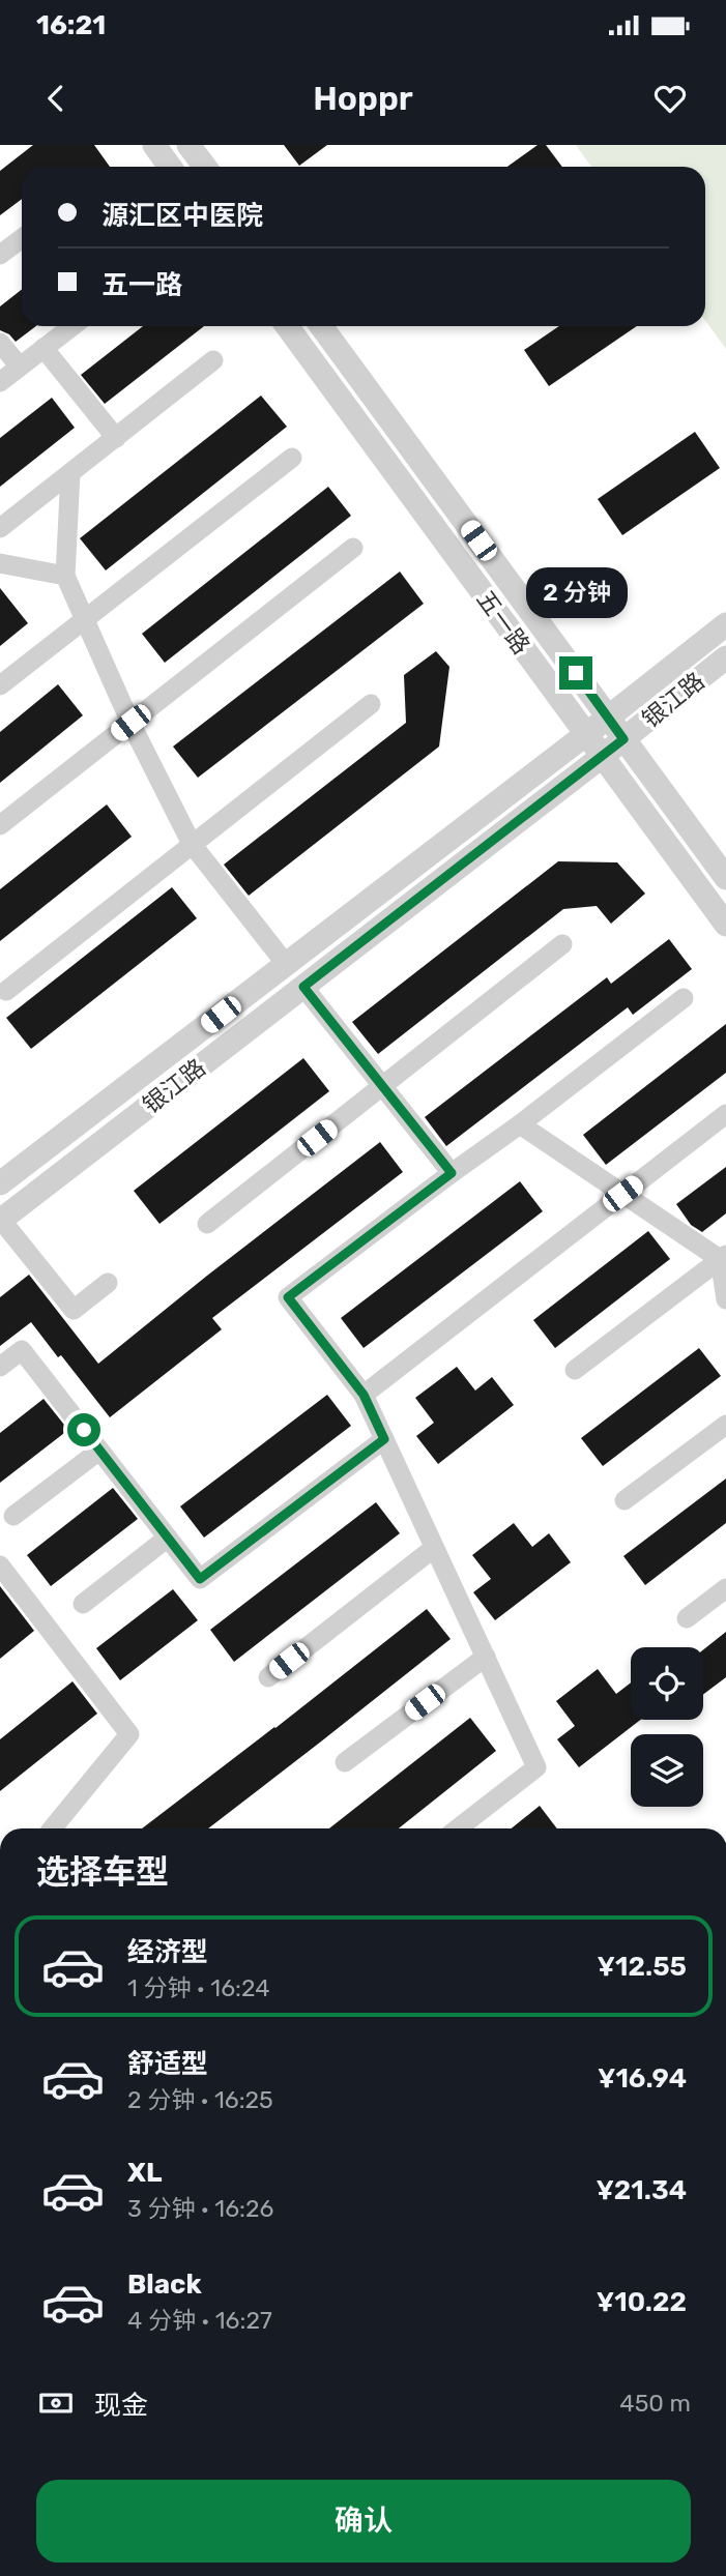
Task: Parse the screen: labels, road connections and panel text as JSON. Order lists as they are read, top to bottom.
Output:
{
  "streets": {
    "street": ["五一路", "银江路"]
  },
  "crossings": [
    ["五一路", "银江路"]
  ],
  "page": {
    "status": "16:21",
    "header": "Hoppr",
    "banner": ["源汇区中医院", "五一路"],
    "bubble": "2 分钟",
    "heading": "选择车型",
    "list": [
      {
        "name": "经济型",
        "note": "1 分钟 · 16:24",
        "value": "¥12.55"
      },
      {
        "name": "舒适型",
        "note": "2 分钟 · 16:25",
        "value": "¥16.94"
      },
      {
        "name": "XL",
        "note": "3 分钟 · 16:26",
        "value": "¥21.34"
      },
      {
        "name": "Black",
        "note": "4 分钟 · 16:27",
        "value": "¥10.22"
      }
    ],
    "pay": ["现金", "450 m"],
    "buttons": "确认"
  }
}
